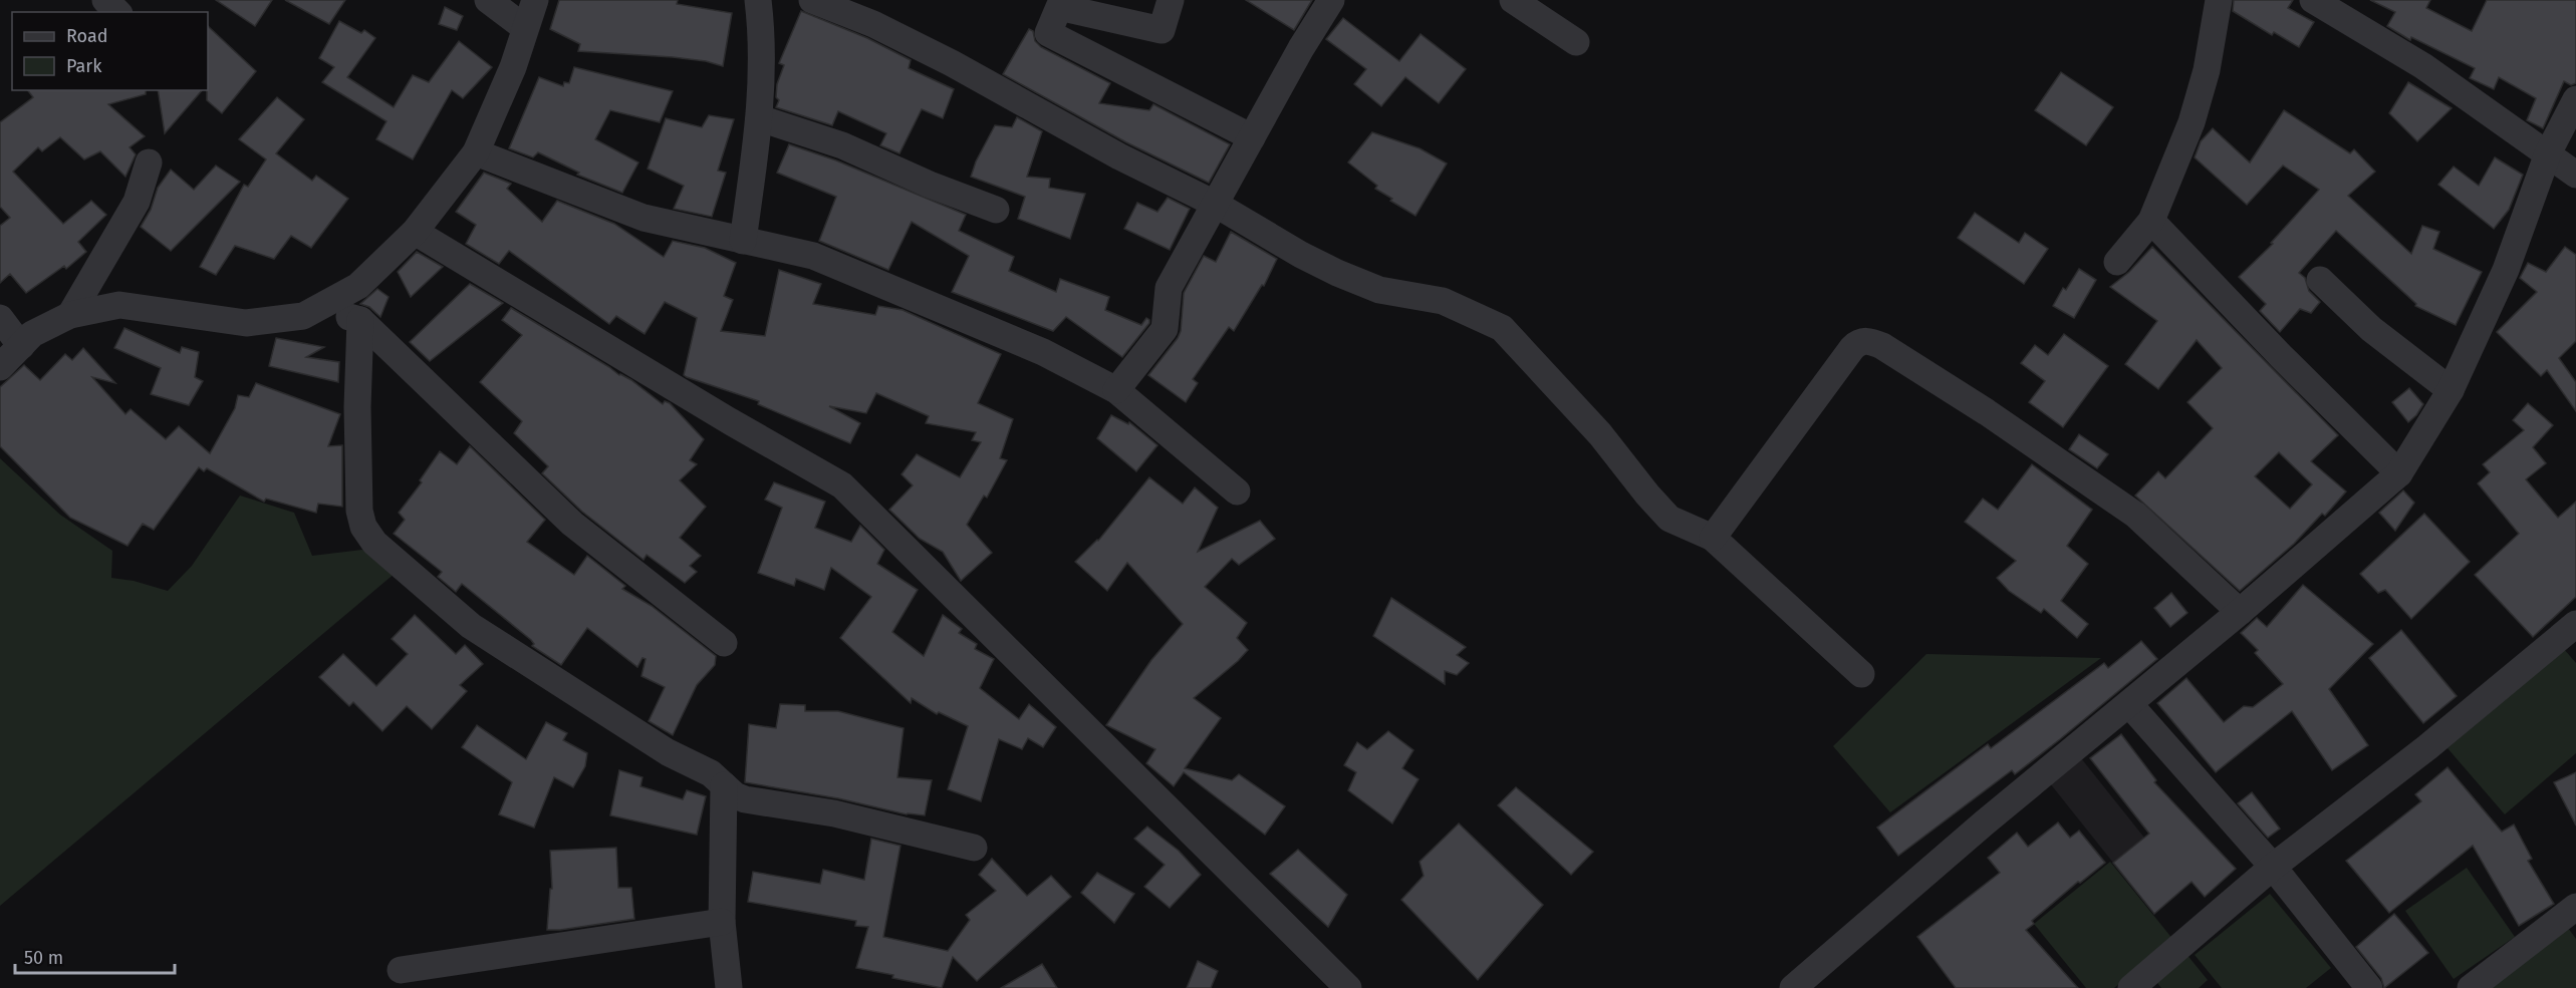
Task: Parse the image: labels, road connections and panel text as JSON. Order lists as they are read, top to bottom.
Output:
{
  "legend": ["Road", "Park"],
  "scale_bar": "50 m"
}
